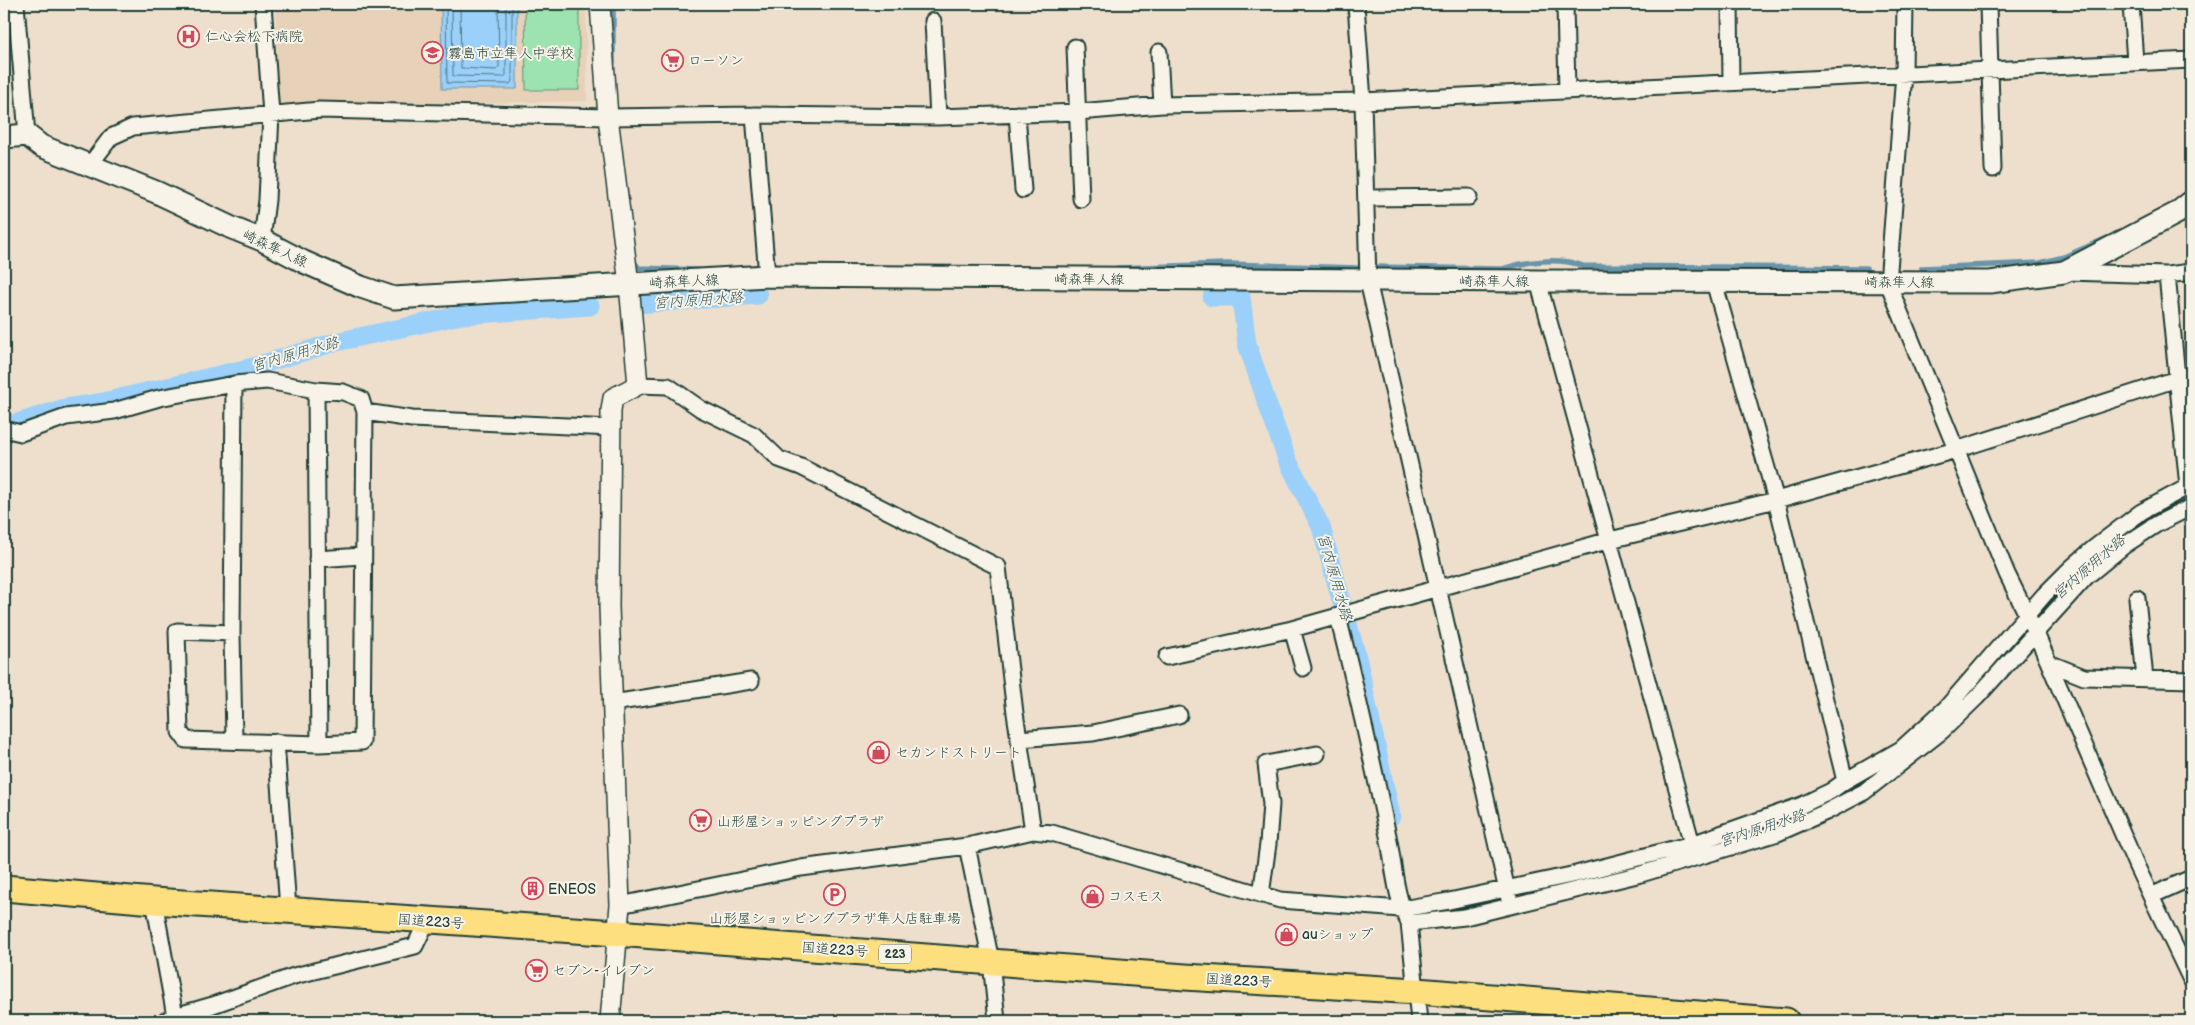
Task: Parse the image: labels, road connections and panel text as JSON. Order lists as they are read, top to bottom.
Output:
{
  "streets": {
    "highway": ["国道223号", "223"],
    "main road": ["崎森隼人線"]
  },
  "water": ["宮内原用水路"],
  "places": {
    "hospital": ["仁心会松下病院"],
    "school or university": ["霧島市立隼人中学校"],
    "supermarket": ["ローソン", "山形屋ショッピングプラザ", "セブン-イレブン"],
    "shop": ["セカンドストリート", "コスモス", "auショップ"],
    "building": ["ENEOS"],
    "parking": ["山形屋ショッピングプラザ隼人店駐車場"]
  }
}
